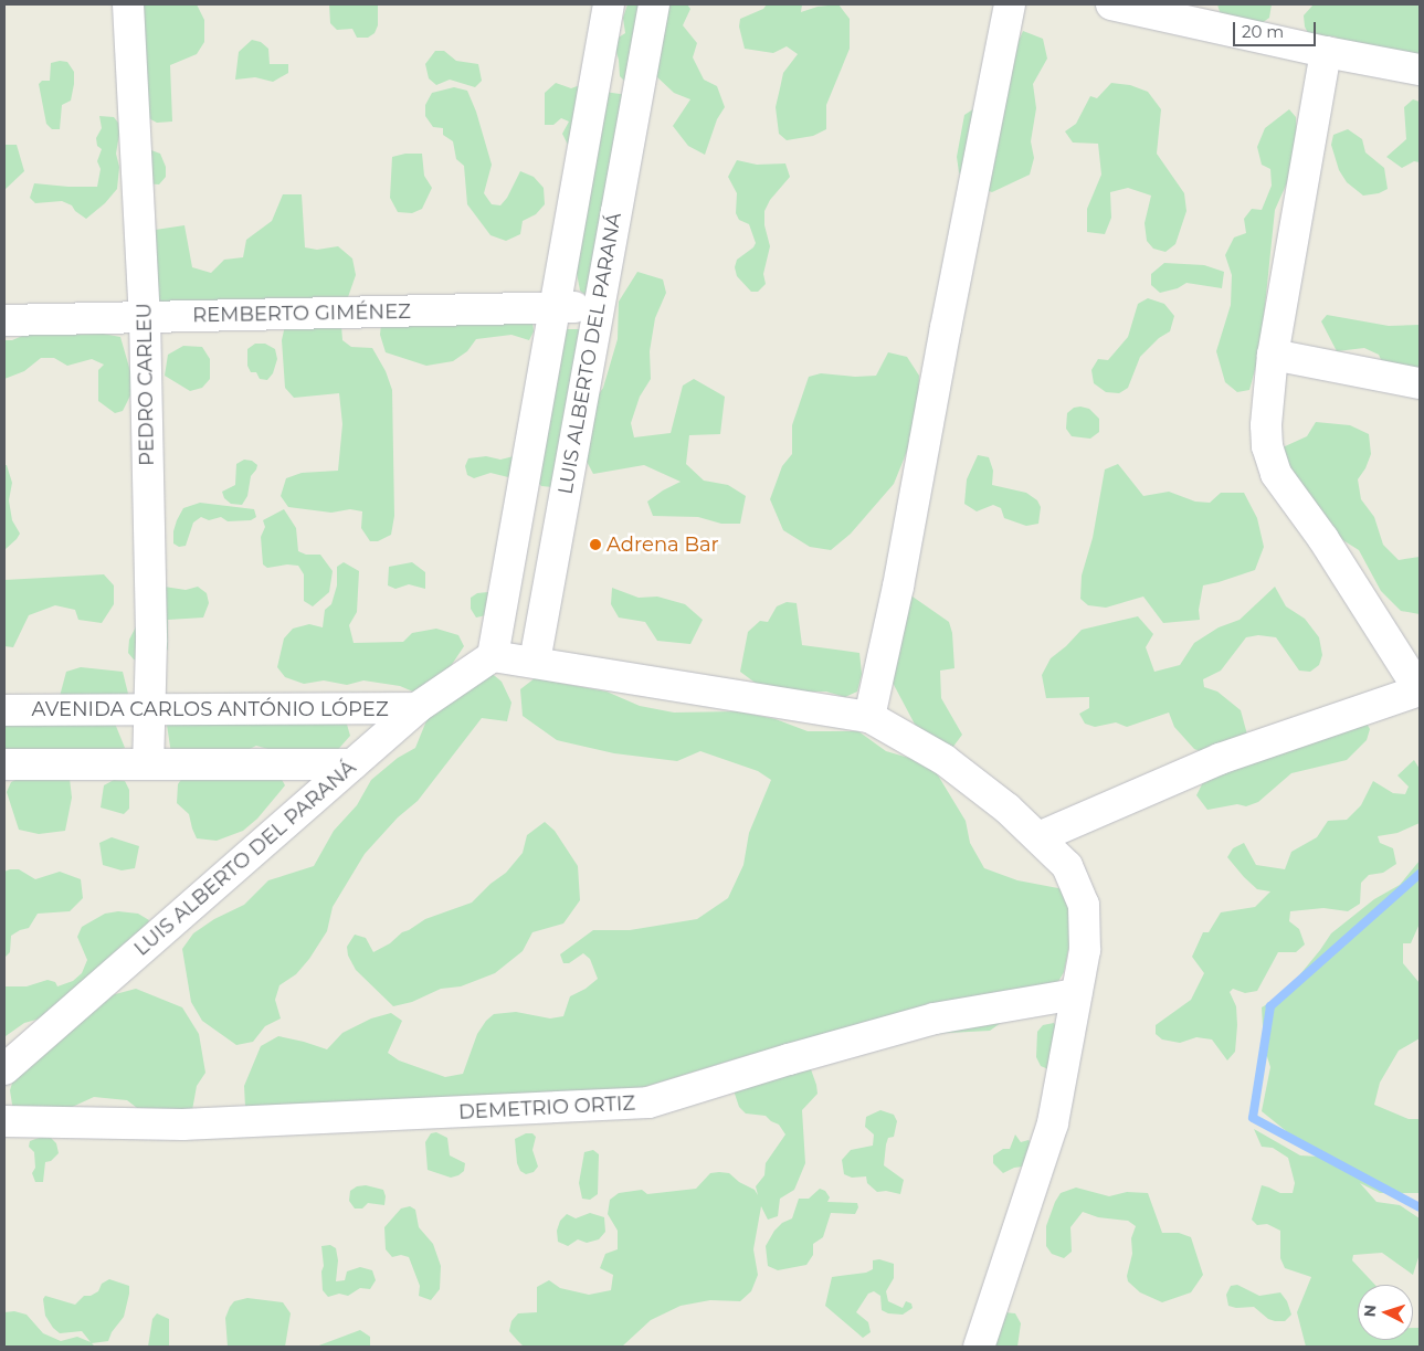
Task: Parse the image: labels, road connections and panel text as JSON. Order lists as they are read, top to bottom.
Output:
{
  "streets": {
    "street": [
      "REMBERTO GIMÉNEZ",
      "LUIS ALBERTO DEL PARANÁ",
      "PEDRO CARLEU",
      "AVENIDA CARLOS ANTÓNIO LÓPEZ",
      "DEMETRIO ORTIZ"
    ]
  },
  "crossings": [
    ["REMBERTO GIMÉNEZ", "LUIS ALBERTO DEL PARANÁ"],
    ["REMBERTO GIMÉNEZ", "PEDRO CARLEU"],
    ["LUIS ALBERTO DEL PARANÁ", "AVENIDA CARLOS ANTÓNIO LÓPEZ"],
    ["PEDRO CARLEU", "AVENIDA CARLOS ANTÓNIO LÓPEZ"]
  ],
  "places": ["Adrena Bar"],
  "scale_bar": "20 m",
  "north": "left"
}
